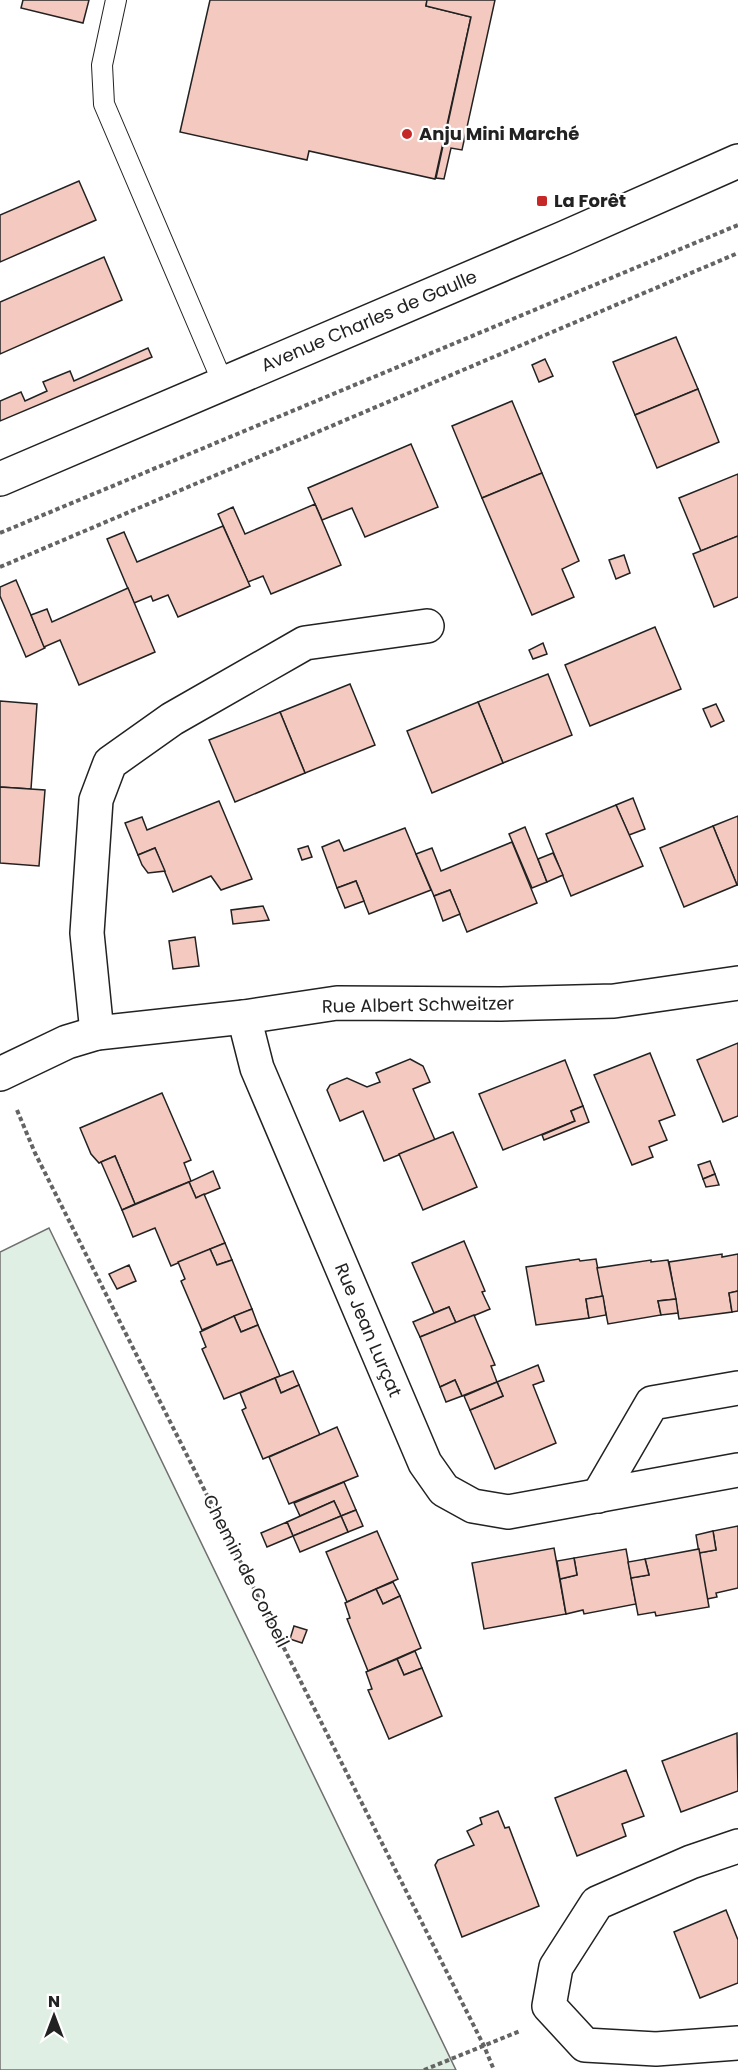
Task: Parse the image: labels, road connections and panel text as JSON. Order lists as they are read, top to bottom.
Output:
{
  "streets": {
    "street": ["Avenue Charles de Gaulle", "Rue Albert Schweitzer", "Rue Jean Lurçat"],
    "path": ["Chemin de Corbeil"]
  },
  "crossings": [
    ["Rue Albert Schweitzer", "Rue Jean Lurçat"],
    ["Rue Albert Schweitzer", "Chemin de Corbeil"]
  ],
  "places": {
    "other": ["Anju Mini Marché"],
    "transit": ["La Forêt"]
  },
  "north": "top"
}
